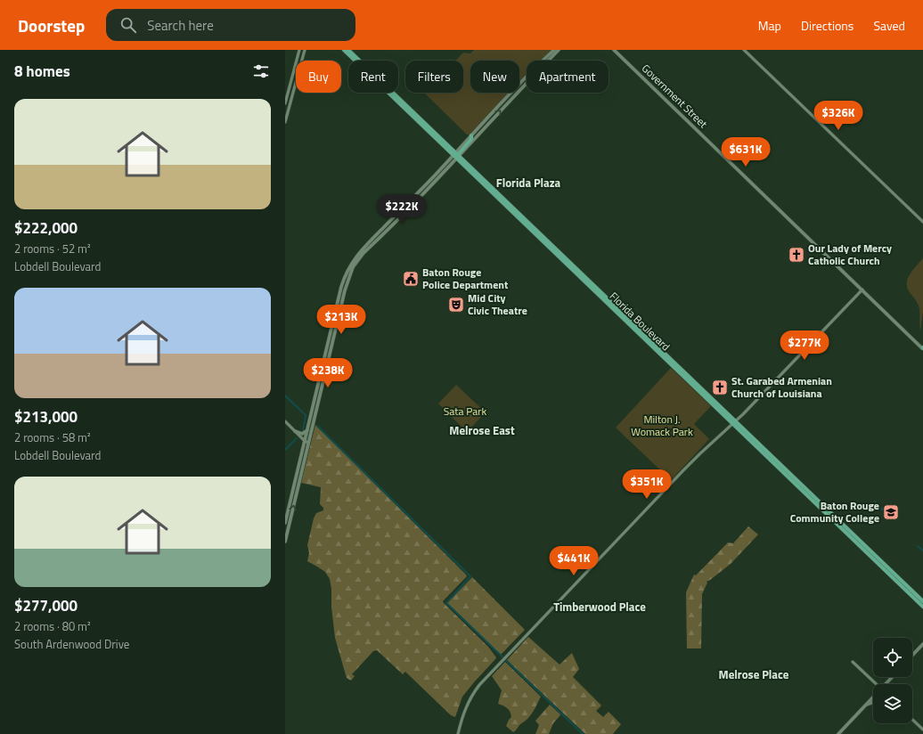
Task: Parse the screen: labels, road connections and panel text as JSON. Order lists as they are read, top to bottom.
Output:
{
  "streets": {
    "main road": ["Government Street", "Florida Boulevard"]
  },
  "districts": [
    "Florida Plaza",
    "Melrose East",
    "Timberwood Place",
    "Melrose Place"
  ],
  "parks": ["Sata Park", "Milton J. Womack Park"],
  "places": {
    "church": ["Our Lady of Mercy Catholic Church", "St. Garabed Armenian Church of Louisiana"],
    "public building": ["Baton Rouge Police Department"],
    "theatre": ["Mid City Civic Theatre"],
    "school or university": ["Baton Rouge Community College"]
  },
  "page": {
    "header": "Doorstep",
    "search": "Search here",
    "nav": ["Map", "Directions", "Saved"],
    "heading": "8 homes",
    "chip": [
      "Buy",
      "Rent",
      "Filters",
      "New",
      "Apartment"
    ],
    "list": [
      {
        "name": "$222,000",
        "note": "2 rooms · 52 m² · Lobdell Boulevard"
      },
      {
        "name": "$213,000",
        "note": "2 rooms · 58 m² · Lobdell Boulevard"
      },
      {
        "name": "$277,000",
        "note": "2 rooms · 80 m² · South Ardenwood Drive"
      }
    ],
    "price": [
      "$326K",
      "$631K",
      "$222K",
      "$213K",
      "$277K",
      "$238K",
      "$351K",
      "$441K"
    ]
  }
}
